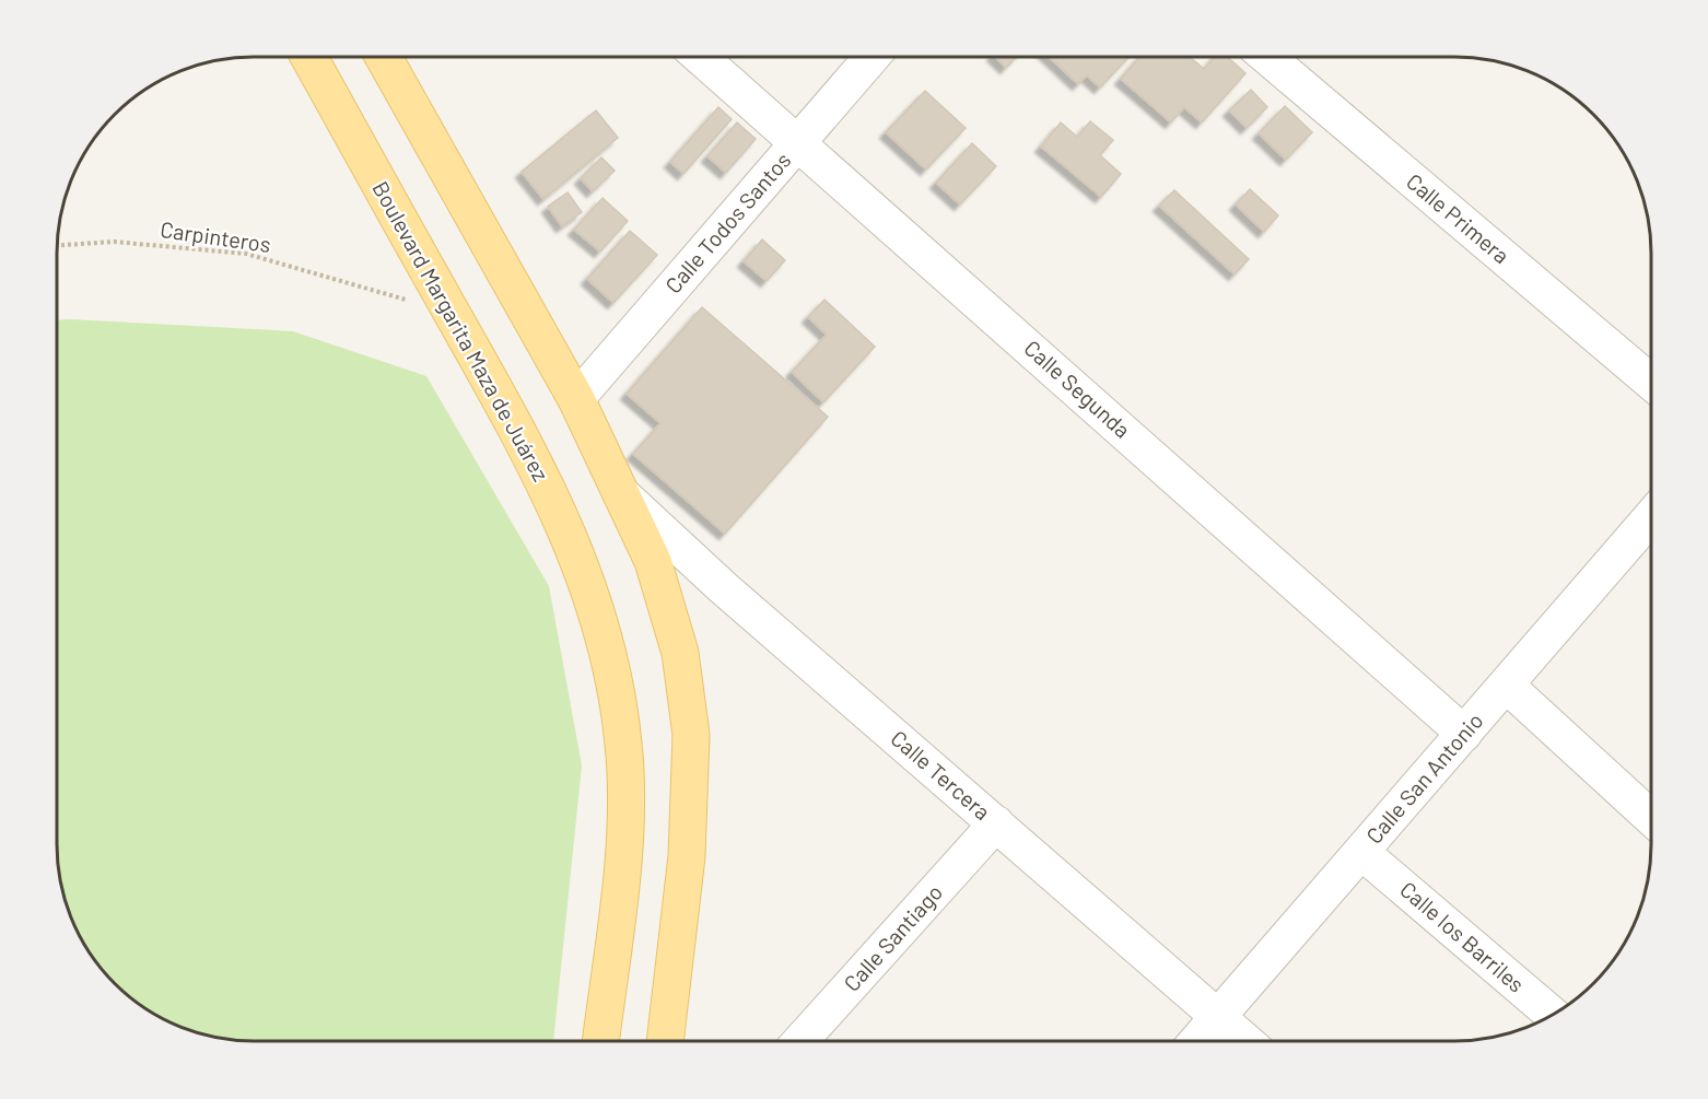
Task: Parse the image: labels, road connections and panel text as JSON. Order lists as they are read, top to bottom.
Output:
{
  "streets": {
    "main road": ["Boulevard Margarita Maza de Juárez"],
    "street": [
      "Calle Primera",
      "Calle Todos Santos",
      "Calle Segunda",
      "Calle Tercera",
      "Calle San Antonio",
      "Calle los Barriles",
      "Calle Santiago"
    ],
    "path": ["Carpinteros"]
  },
  "crossings": [
    ["Calle Todos Santos", "Calle Segunda"],
    ["Carpinteros", "Boulevard Margarita Maza de Juárez"],
    ["Calle Segunda", "Calle San Antonio"],
    ["Calle Tercera", "Calle San Antonio"],
    ["Calle Tercera", "Calle Santiago"],
    ["Calle San Antonio", "Calle los Barriles"]
  ]
}
